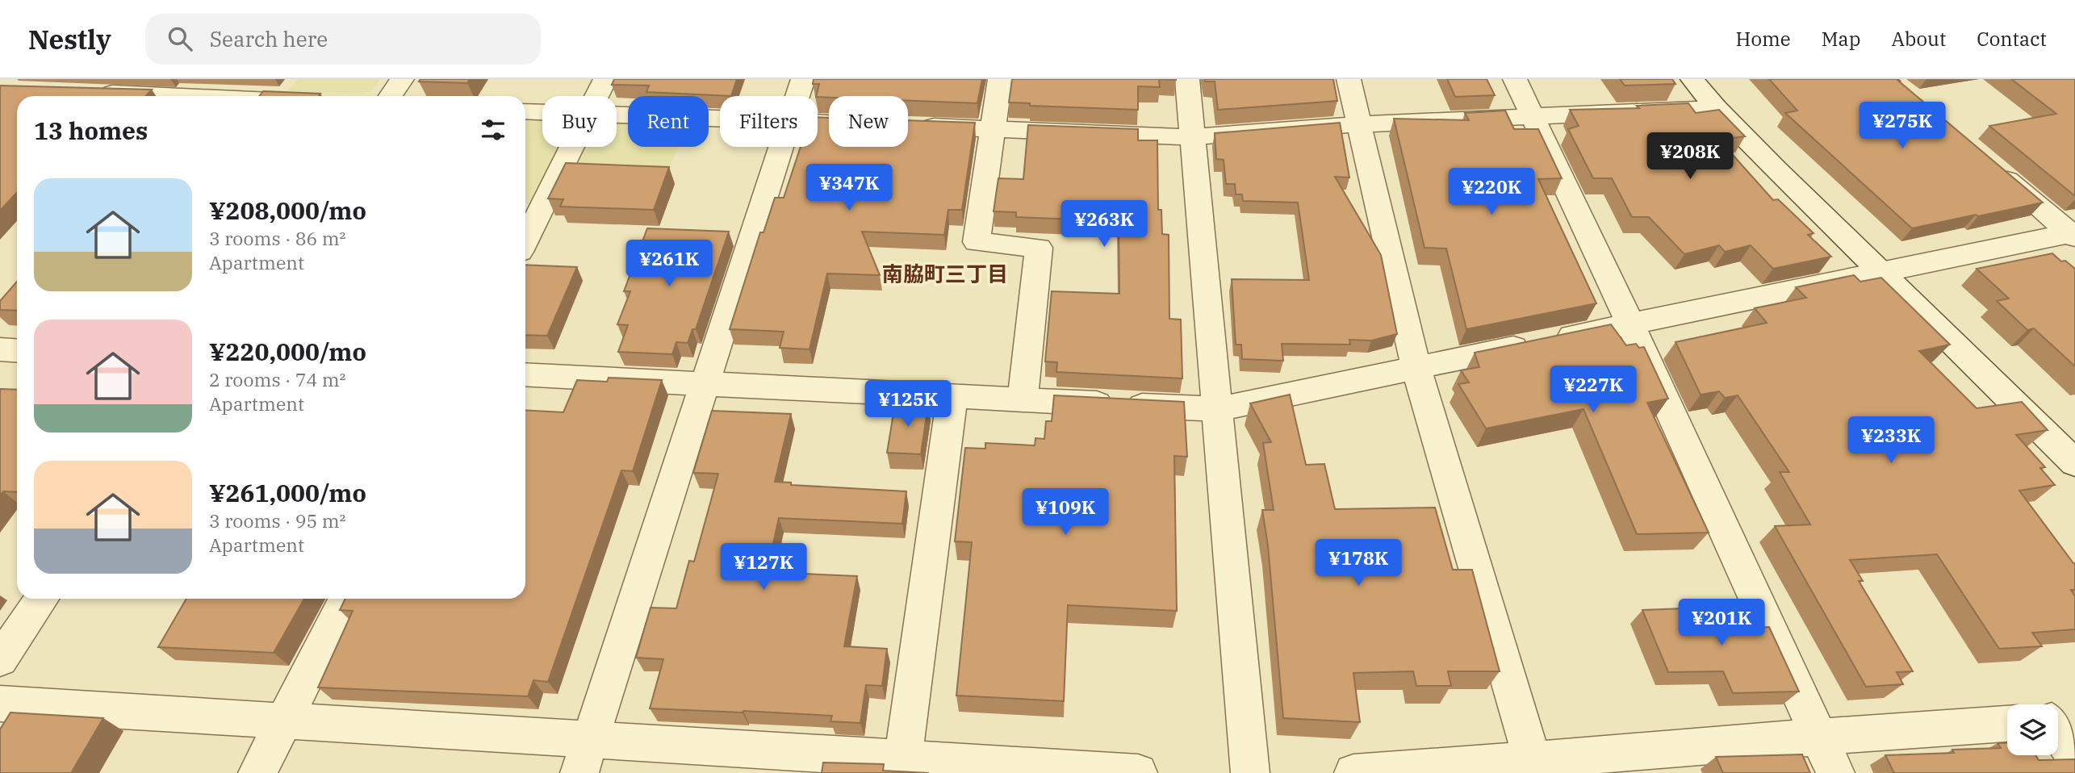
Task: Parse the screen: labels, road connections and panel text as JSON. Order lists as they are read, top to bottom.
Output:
{
  "districts": ["南脇町三丁目"],
  "page": {
    "header": "Nestly",
    "search": "Search here",
    "nav": [
      "Home",
      "Map",
      "About",
      "Contact"
    ],
    "chip": [
      "Buy",
      "Rent",
      "Filters",
      "New"
    ],
    "heading": "13 homes",
    "price": [
      "¥275K",
      "¥208K",
      "¥347K",
      "¥220K",
      "¥263K",
      "¥261K",
      "¥227K",
      "¥125K",
      "¥233K",
      "¥109K",
      "¥178K",
      "¥127K",
      "¥201K"
    ],
    "list": [
      {
        "name": "¥208,000/mo",
        "note": "3 rooms · 86 m² · Apartment"
      },
      {
        "name": "¥220,000/mo",
        "note": "2 rooms · 74 m² · Apartment"
      },
      {
        "name": "¥261,000/mo",
        "note": "3 rooms · 95 m² · Apartment"
      }
    ]
  }
}
